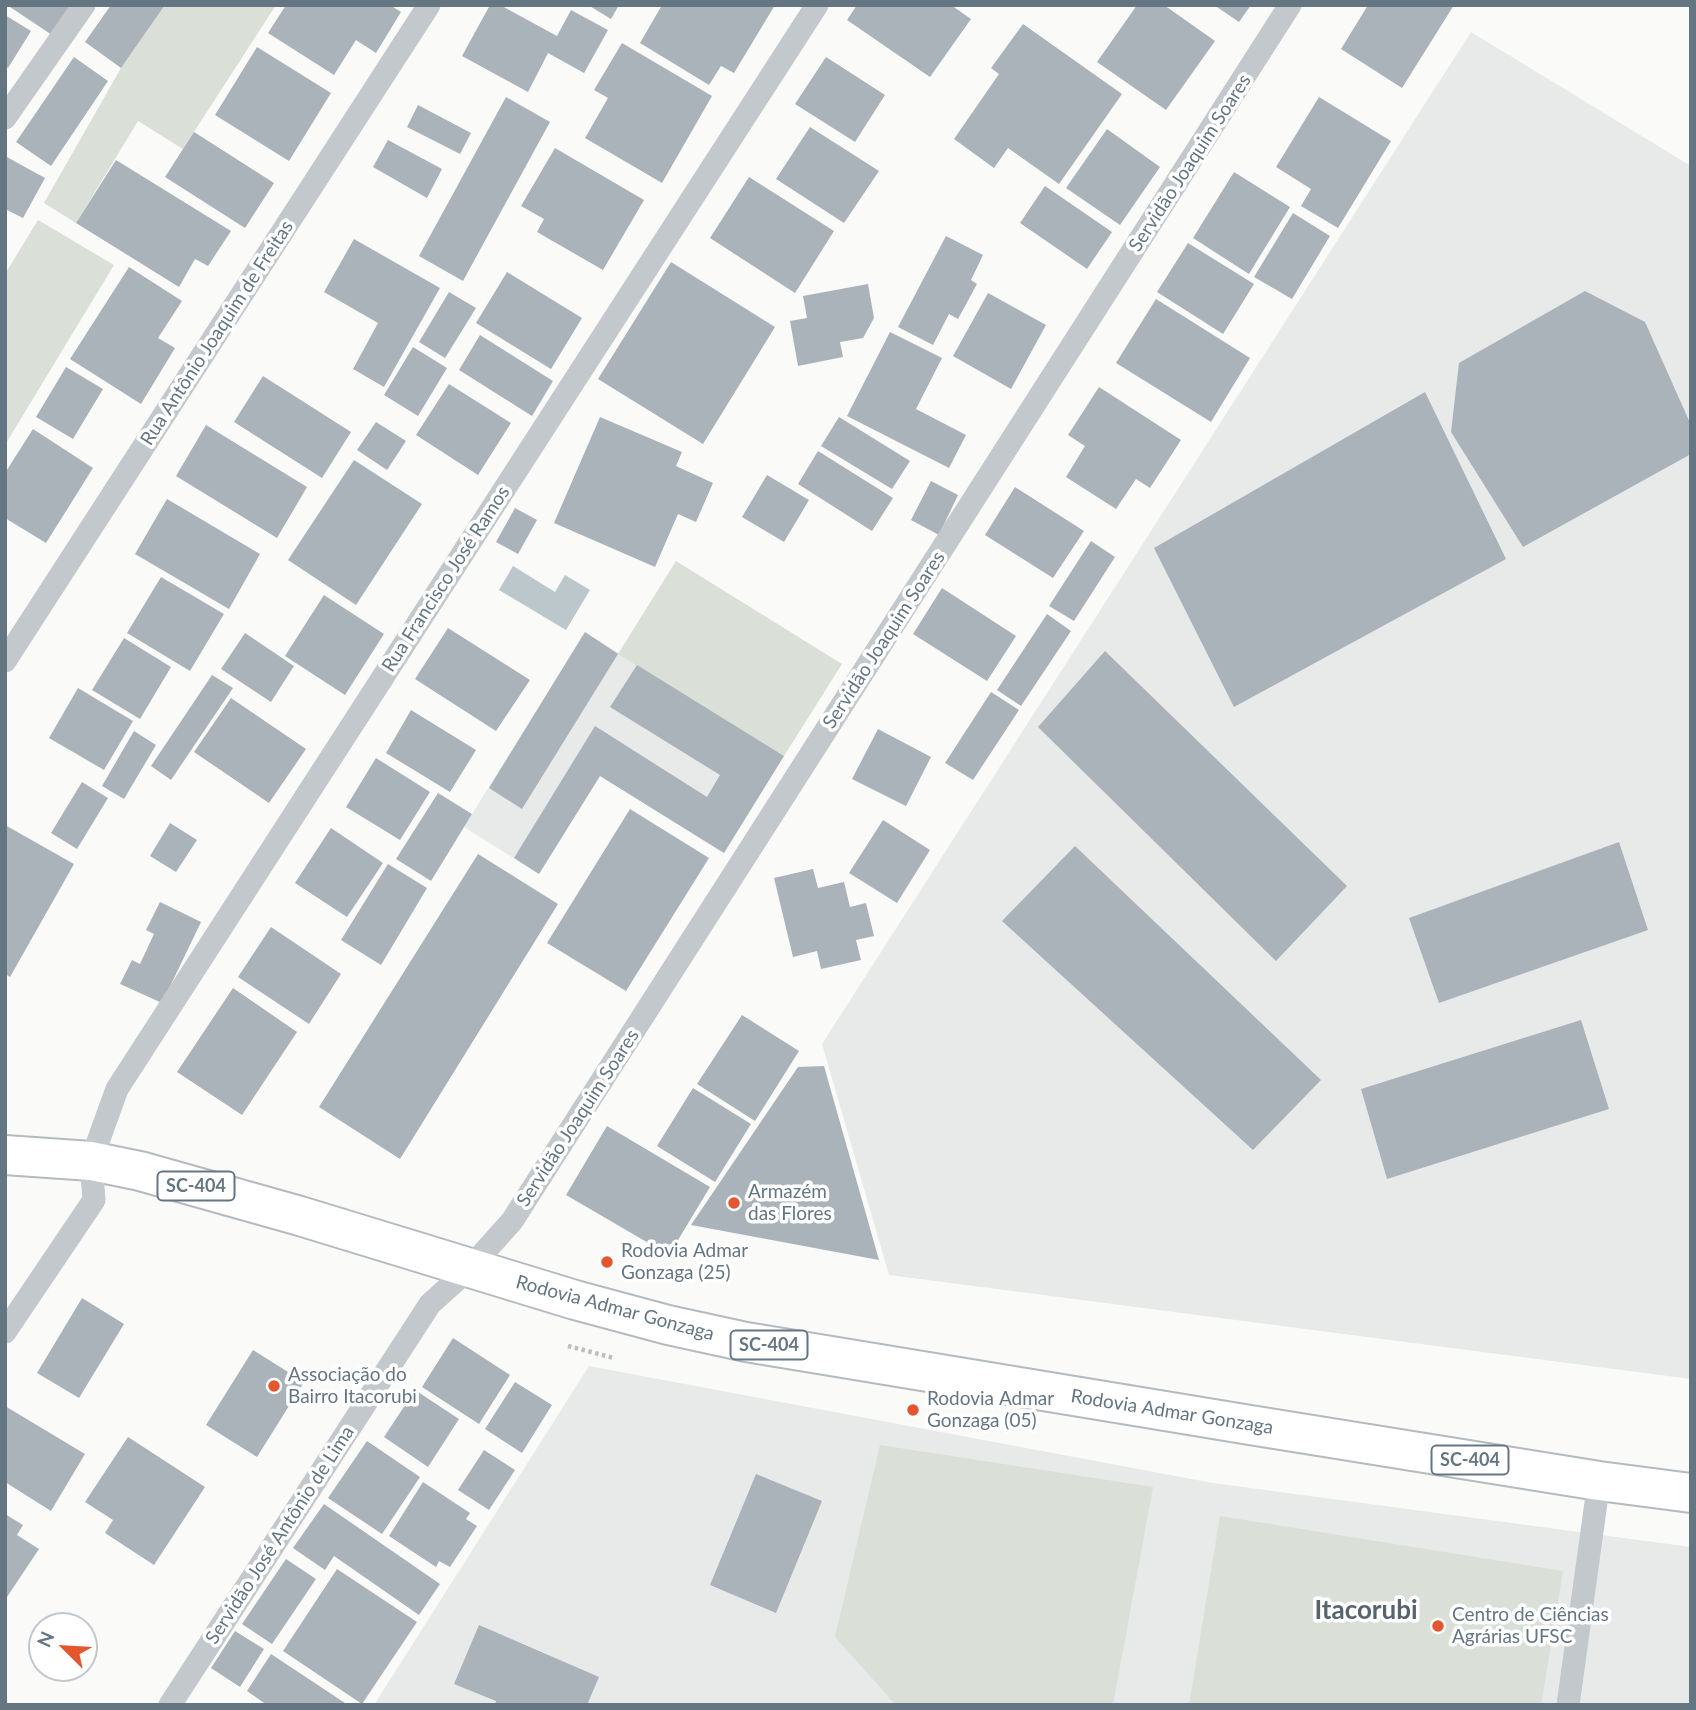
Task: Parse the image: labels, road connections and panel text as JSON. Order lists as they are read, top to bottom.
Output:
{
  "streets": {
    "main road": ["SC-404", "Rodovia Admar Gonzaga"],
    "lane": [
      "Servidão Joaquim Soares",
      "Rua Antônio Joaquim de Freitas",
      "Rua Francisco José Ramos",
      "Servidão José Antônio de Lima"
    ]
  },
  "crossings": [
    ["Servidão Joaquim Soares", "Rodovia Admar Gonzaga"],
    ["Servidão Joaquim Soares", "Servidão José Antônio de Lima"],
    ["Rua Francisco José Ramos", "Rodovia Admar Gonzaga"],
    ["Rodovia Admar Gonzaga", "Servidão José Antônio de Lima"]
  ],
  "districts": ["Itacorubi"],
  "places": [
    "Armazém das Flores",
    "Rodovia Admar Gonzaga (25)",
    "Associação do Bairro Itacorubi",
    "Rodovia Admar Gonzaga (05)",
    "Centro de Ciências Agrárias UFSC"
  ],
  "north": "top left"
}
